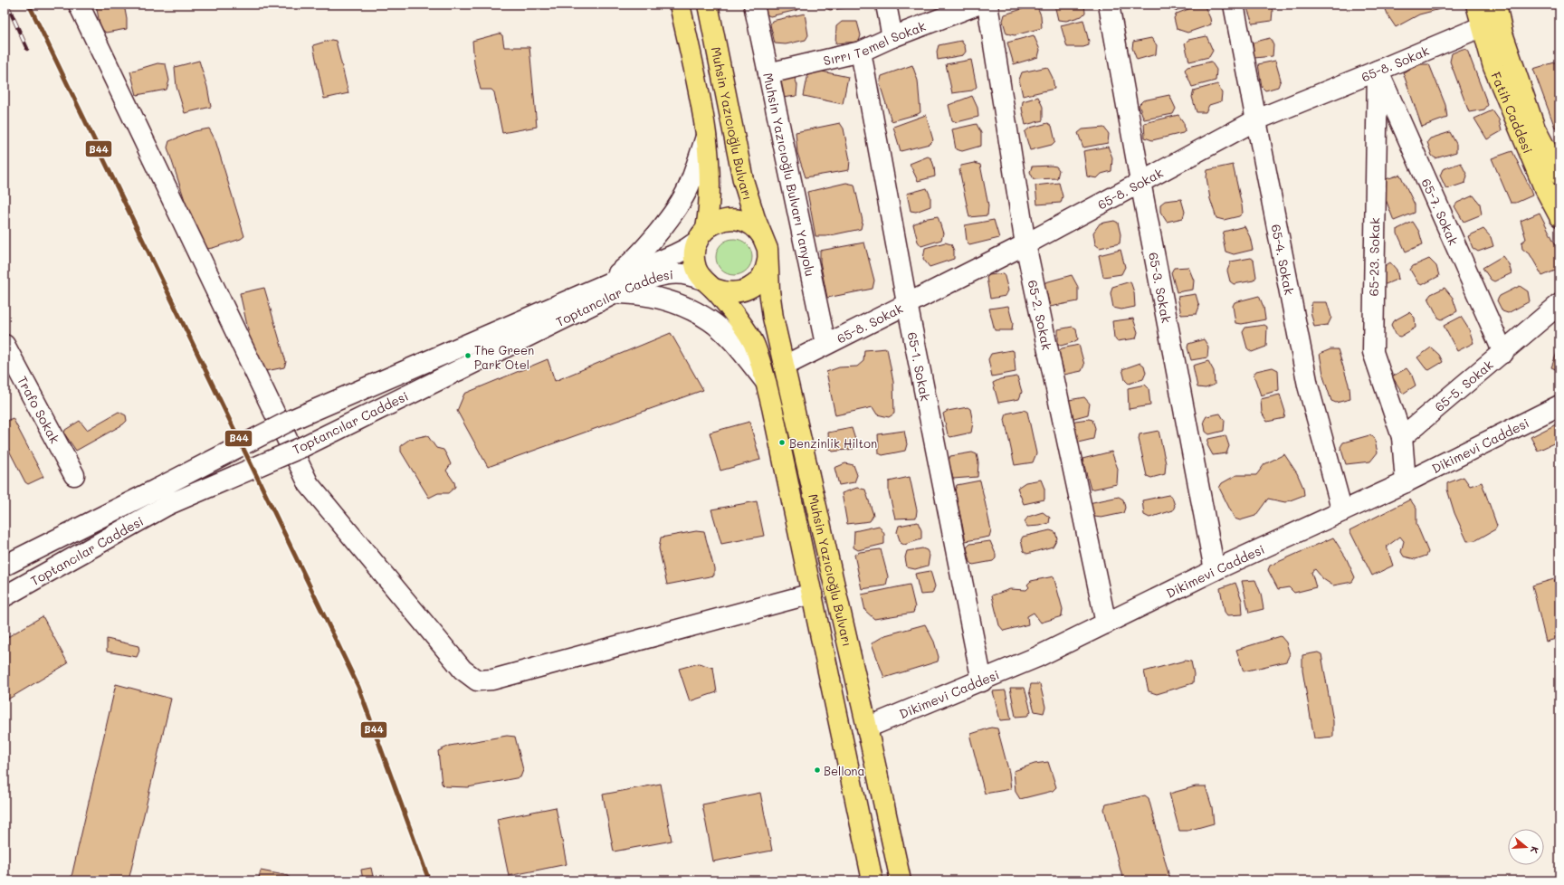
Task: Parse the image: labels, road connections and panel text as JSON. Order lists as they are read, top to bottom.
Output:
{
  "streets": {
    "main road": ["Fatih Caddesi", "Muhsin Yazıcıoğlu Bulvarı"],
    "street": [
      "Sırrı Temel Sokak",
      "65-8. Sokak",
      "Muhsin Yazıcıoğlu Bulvarı Yanyolu",
      "65-7. Sokak",
      "65-23. Sokak",
      "65-4. Sokak",
      "65-3. Sokak",
      "Toptancılar Caddesi",
      "65-2. Sokak",
      "65-1. Sokak",
      "65-5. Sokak",
      "Trafo Sokak",
      "Dikimevi Caddesi"
    ]
  },
  "crossings": [
    ["Sırrı Temel Sokak", "Muhsin Yazıcıoğlu Bulvarı Yanyolu"],
    ["Sırrı Temel Sokak", "65-1. Sokak"],
    ["65-8. Sokak", "Fatih Caddesi"],
    ["65-8. Sokak", "Muhsin Yazıcıoğlu Bulvarı"],
    ["65-8. Sokak", "Muhsin Yazıcıoğlu Bulvarı Yanyolu"],
    ["65-8. Sokak", "65-7. Sokak"],
    ["65-8. Sokak", "65-23. Sokak"],
    ["65-8. Sokak", "65-4. Sokak"],
    ["65-8. Sokak", "65-3. Sokak"],
    ["65-8. Sokak", "65-2. Sokak"],
    ["65-8. Sokak", "65-1. Sokak"],
    ["Muhsin Yazıcıoğlu Bulvarı", "Toptancılar Caddesi"],
    ["Muhsin Yazıcıoğlu Bulvarı", "Dikimevi Caddesi"],
    ["65-7. Sokak", "65-23. Sokak"],
    ["65-7. Sokak", "65-5. Sokak"],
    ["65-23. Sokak", "65-5. Sokak"],
    ["65-4. Sokak", "Dikimevi Caddesi"],
    ["65-3. Sokak", "Dikimevi Caddesi"],
    ["65-2. Sokak", "Dikimevi Caddesi"],
    ["65-1. Sokak", "Dikimevi Caddesi"]
  ],
  "places": ["The Green Park Otel", "Benzinlik Hilton", "Bellona"],
  "lines": ["transit line B44"],
  "north": "right"
}
